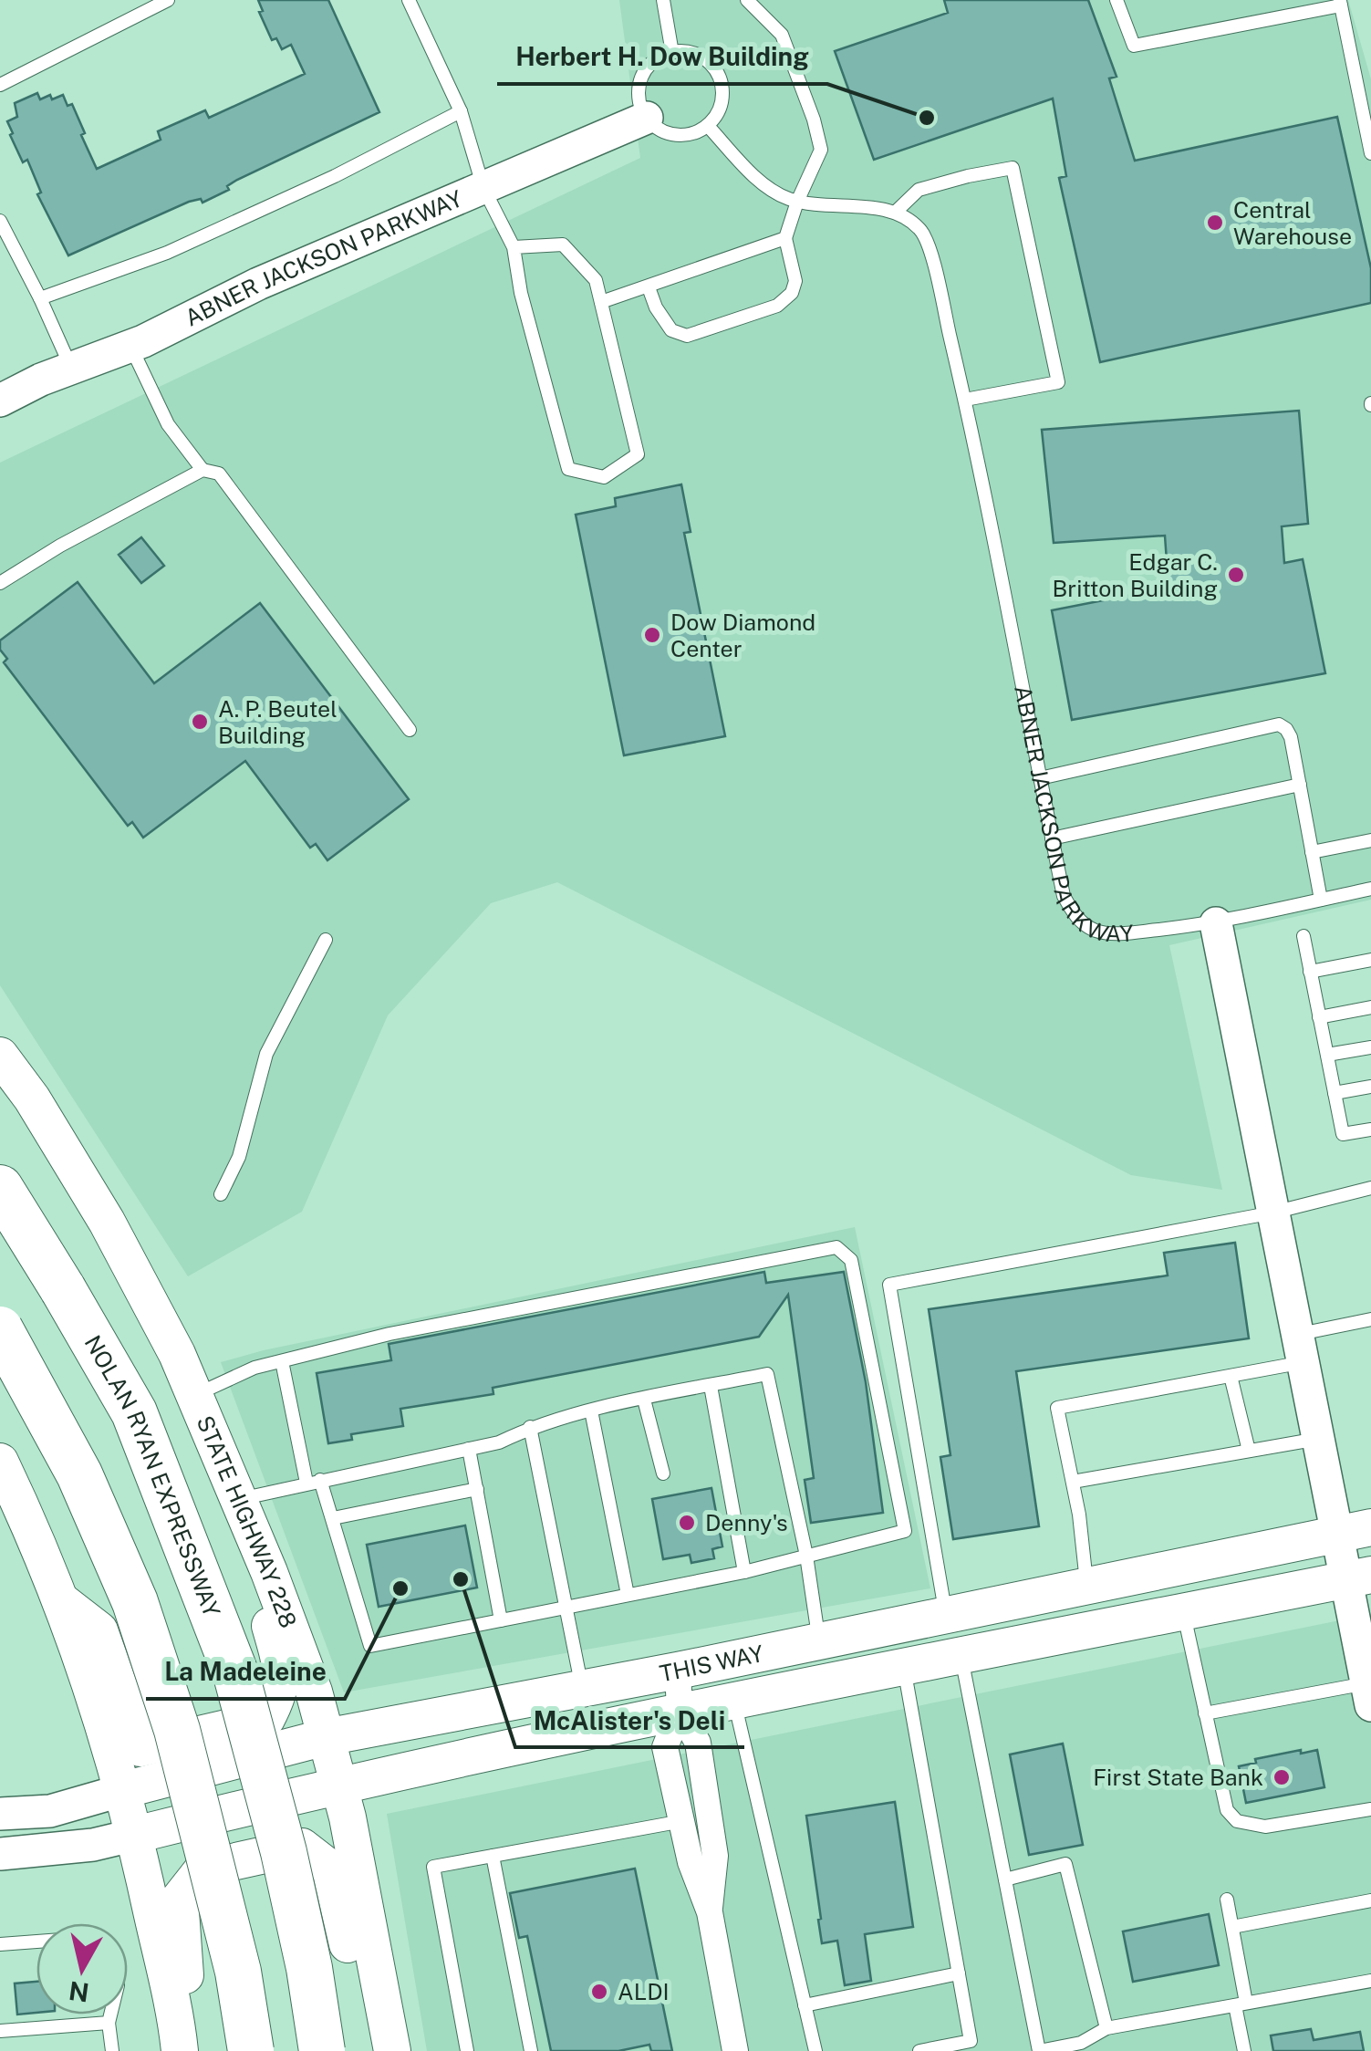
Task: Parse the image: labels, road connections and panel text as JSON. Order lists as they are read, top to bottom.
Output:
{
  "streets": {
    "highway": ["NOLAN RYAN EXPRESSWAY"],
    "main road": ["STATE HIGHWAY 228", "THIS WAY"],
    "street": ["ABNER JACKSON PARKWAY"]
  },
  "crossings": [
    ["STATE HIGHWAY 228", "THIS WAY"]
  ],
  "places": [
    "Herbert H. Dow Building",
    "Central Warehouse",
    "Edgar C. Britton Building",
    "Dow Diamond Center",
    "A. P. Beutel Building",
    "Denny's",
    "McAlister's Deli",
    "La Madeleine",
    "First State Bank",
    "ALDI"
  ],
  "north": "bottom"
}
